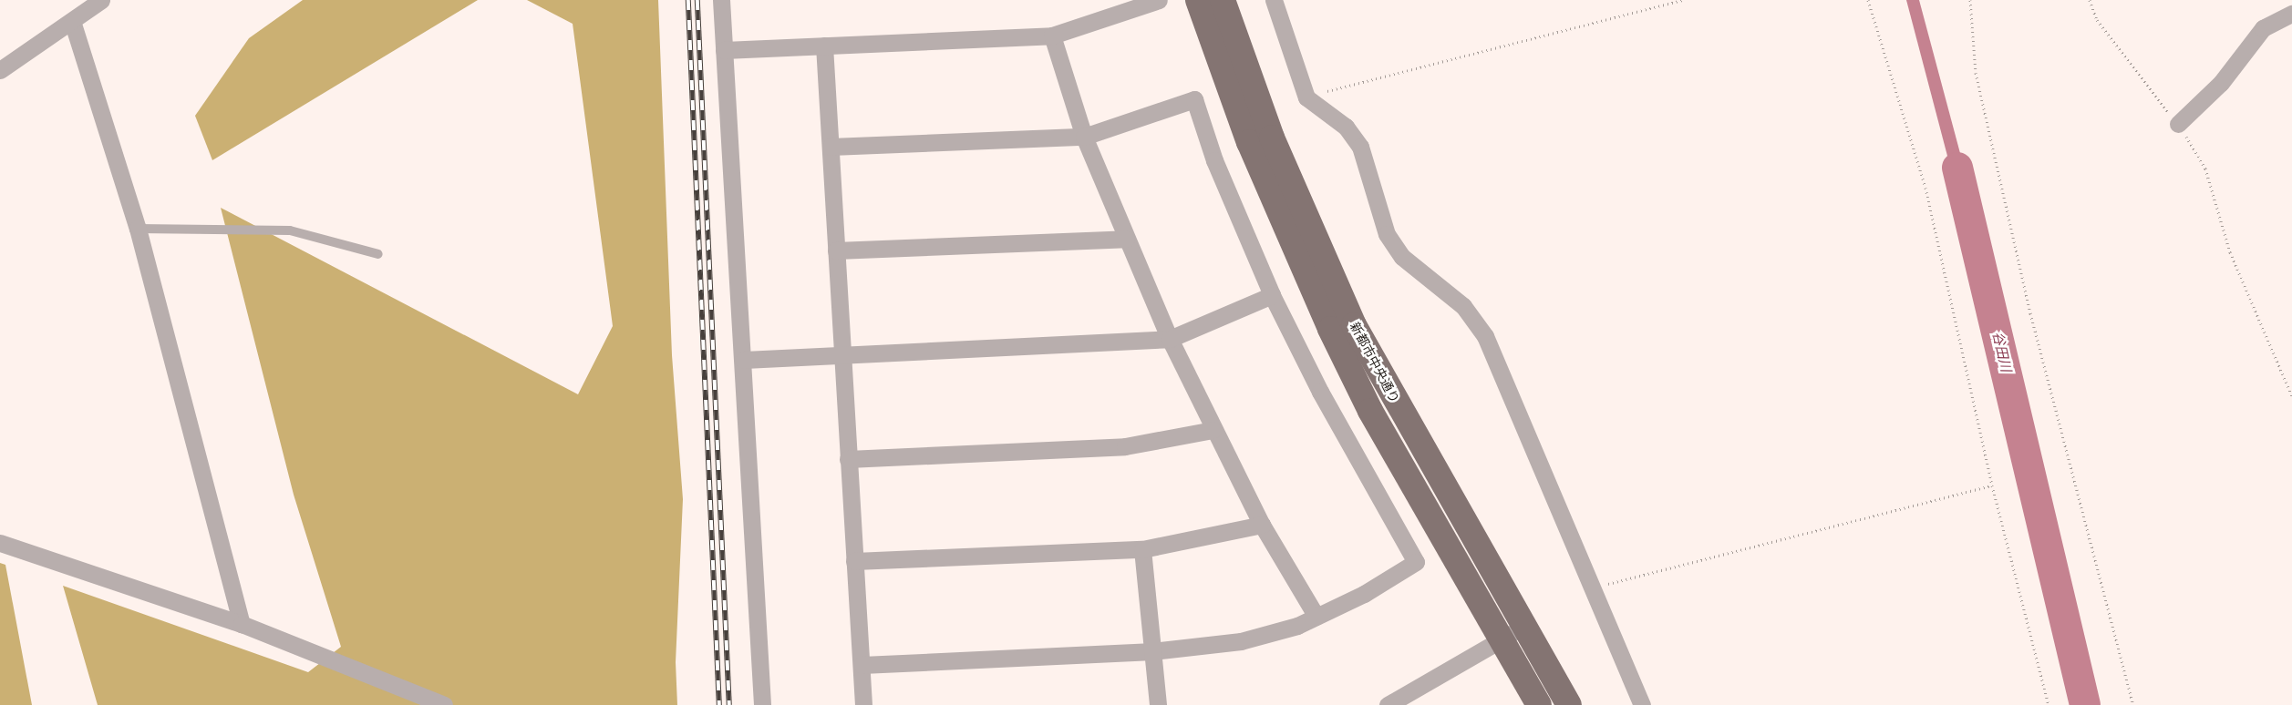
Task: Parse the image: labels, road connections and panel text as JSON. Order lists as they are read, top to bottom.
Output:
{
  "streets": {
    "main road": ["新都市中央通り"]
  },
  "water": ["谷田川"]
}
